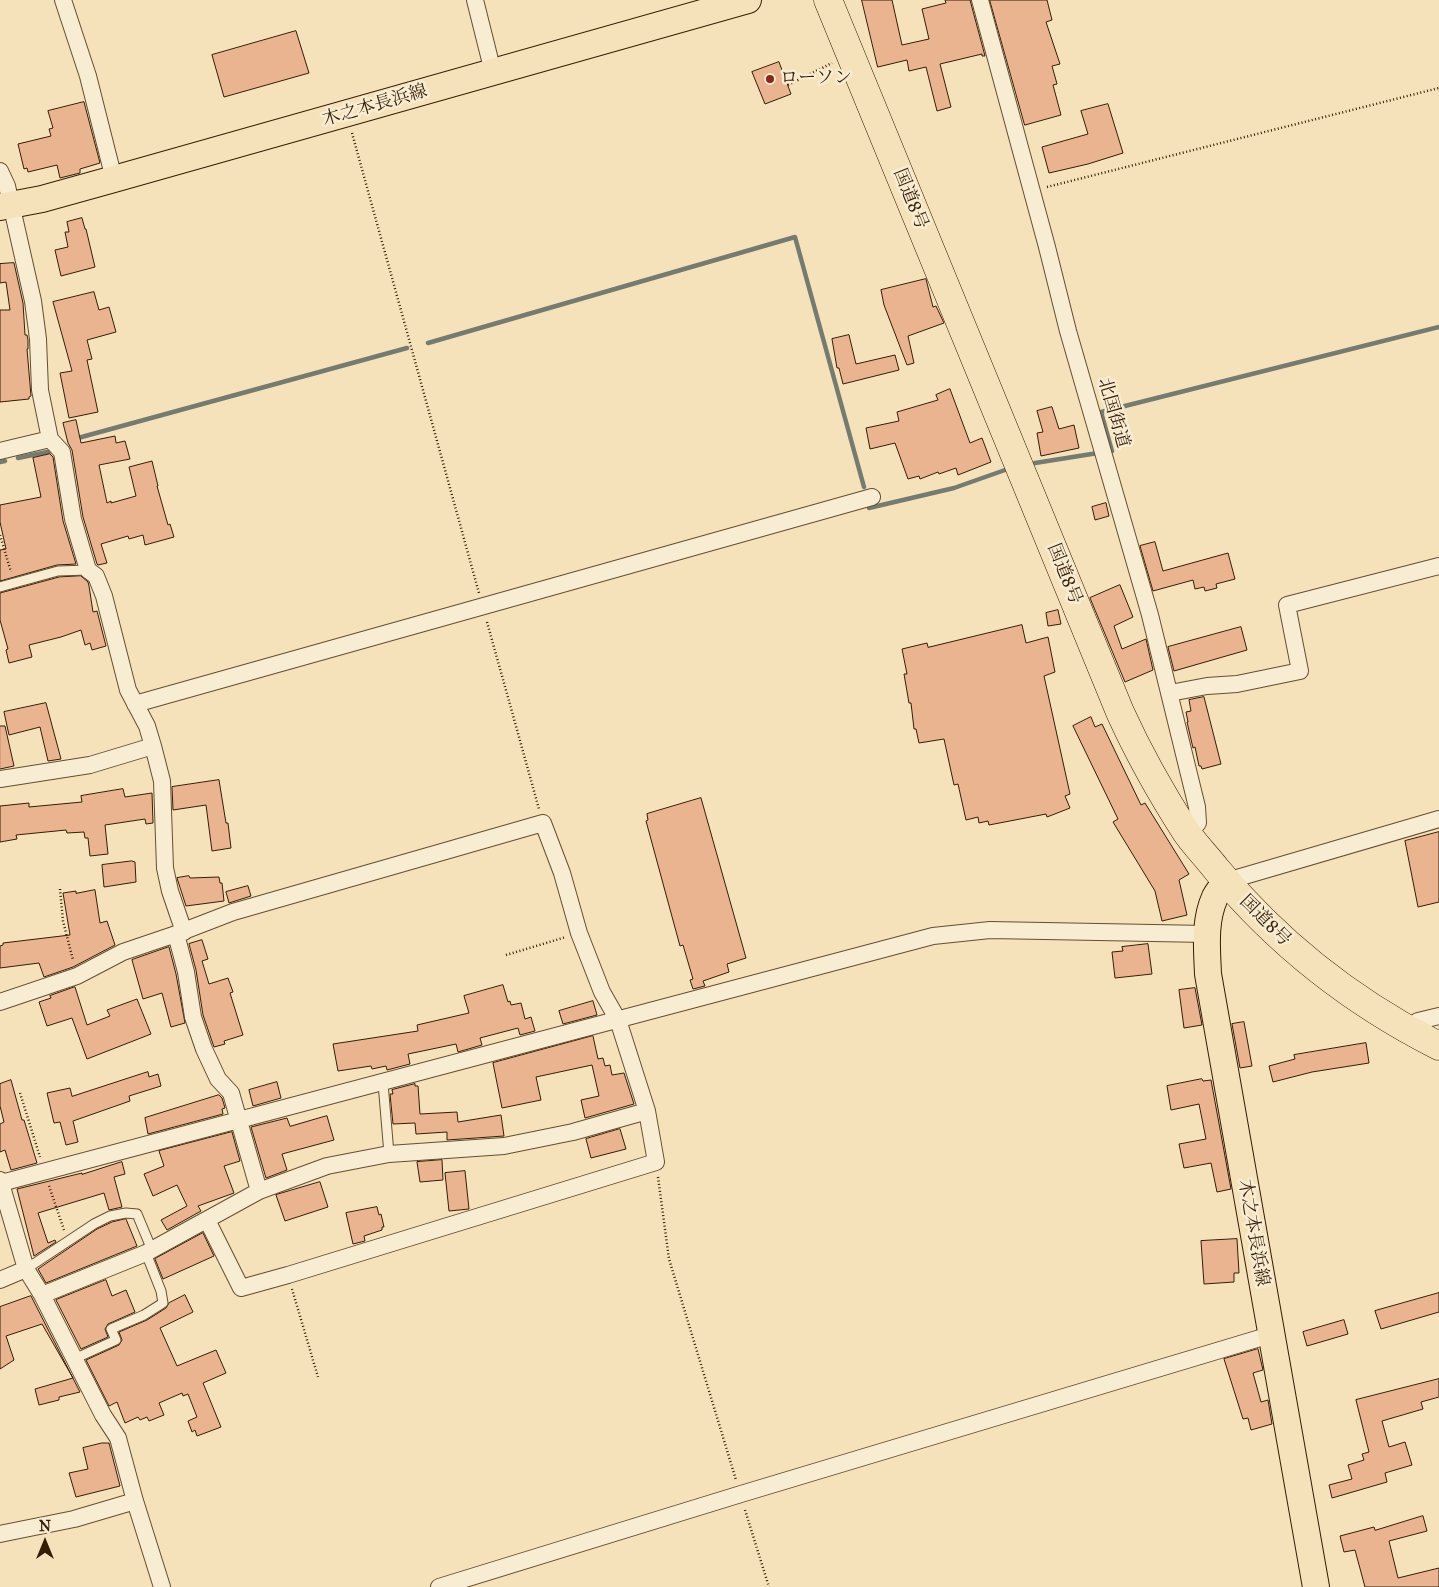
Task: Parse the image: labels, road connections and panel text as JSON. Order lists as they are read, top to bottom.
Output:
{
  "streets": {
    "highway": ["国道8号"],
    "main road": ["木之本長浜線"],
    "street": ["北国街道"]
  },
  "crossings": [
    ["木之本長浜線", "国道8号"],
    ["国道8号", "北国街道"]
  ],
  "places": ["ローソン"],
  "north": "top"
}
